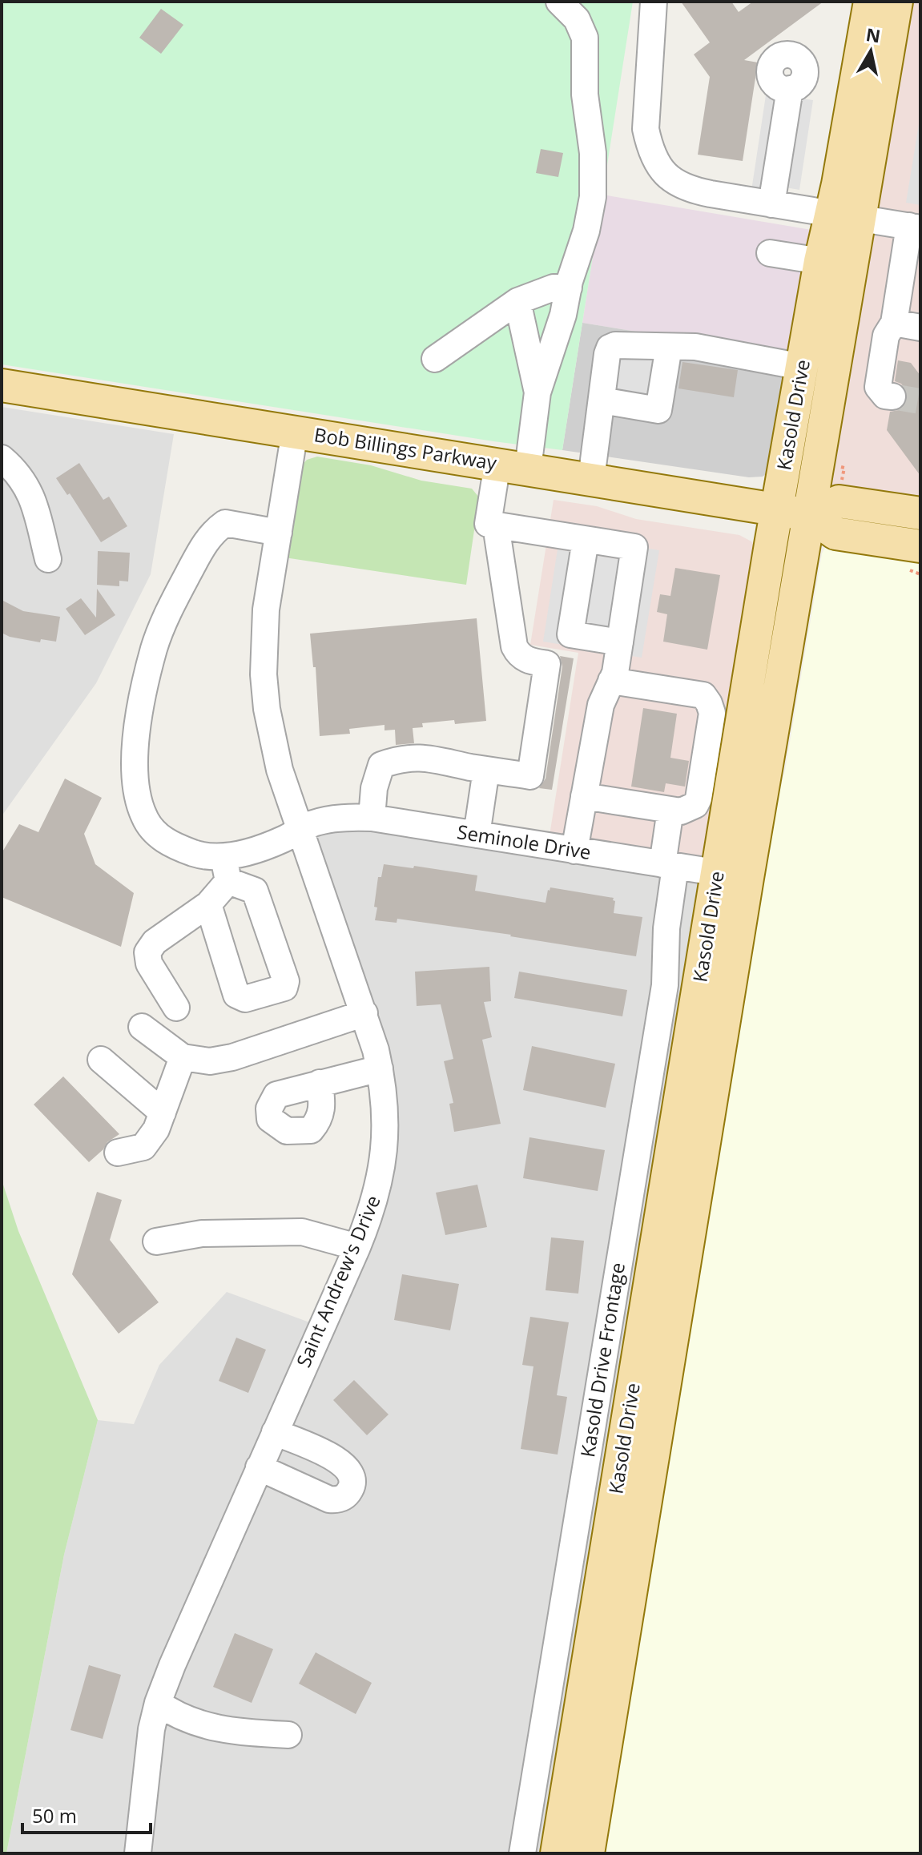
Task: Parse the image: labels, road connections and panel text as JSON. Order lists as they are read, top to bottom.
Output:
{
  "streets": {
    "main road": ["Kasold Drive", "Bob Billings Parkway"],
    "street": ["Seminole Drive", "Saint Andrew's Drive", "Kasold Drive Frontage"]
  },
  "crossings": [
    ["Kasold Drive", "Bob Billings Parkway"],
    ["Kasold Drive", "Seminole Drive"],
    ["Bob Billings Parkway", "Saint Andrew's Drive"],
    ["Seminole Drive", "Saint Andrew's Drive"],
    ["Seminole Drive", "Kasold Drive Frontage"]
  ],
  "scale_bar": "50 m",
  "north": "top"
}
